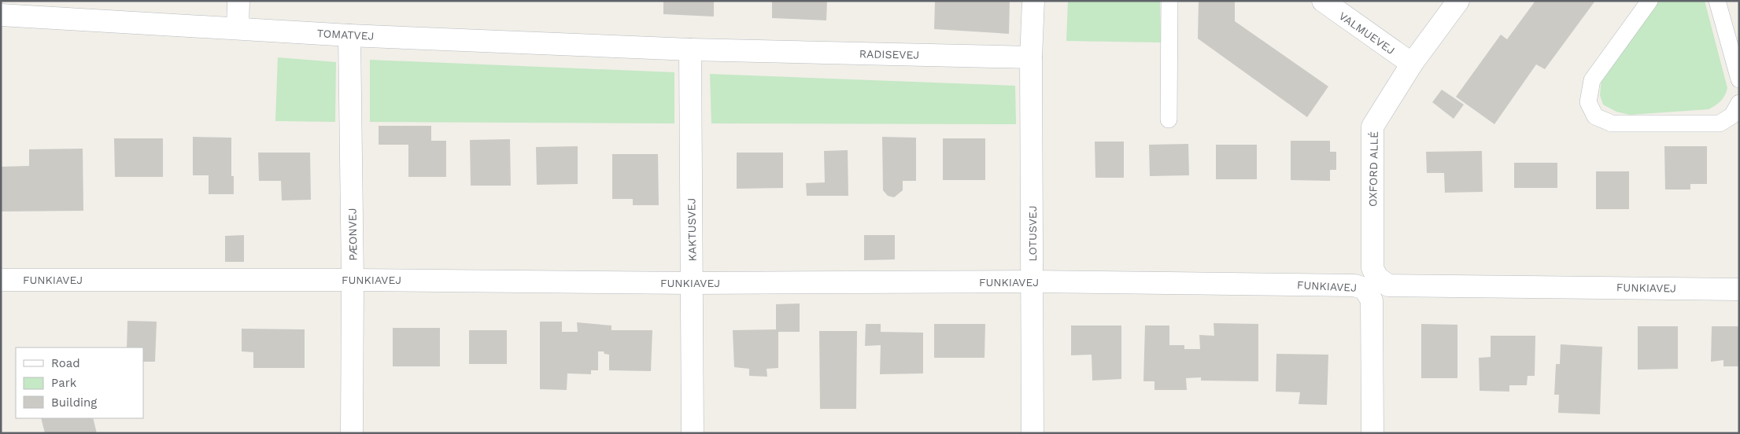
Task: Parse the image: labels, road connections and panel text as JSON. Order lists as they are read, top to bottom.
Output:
{
  "streets": {
    "street": [
      "VALMUEVEJ",
      "TOMATVEJ",
      "RADISEVEJ",
      "OXFORD ALLÉ",
      "KAKTUSVEJ",
      "LOTUSVEJ",
      "PÆONVEJ",
      "FUNKIAVEJ"
    ]
  },
  "crossings": [
    ["VALMUEVEJ", "OXFORD ALLÉ"],
    ["TOMATVEJ", "RADISEVEJ"],
    ["TOMATVEJ", "KAKTUSVEJ"],
    ["TOMATVEJ", "PÆONVEJ"],
    ["RADISEVEJ", "KAKTUSVEJ"],
    ["RADISEVEJ", "LOTUSVEJ"],
    ["OXFORD ALLÉ", "FUNKIAVEJ"],
    ["KAKTUSVEJ", "FUNKIAVEJ"],
    ["LOTUSVEJ", "FUNKIAVEJ"],
    ["PÆONVEJ", "FUNKIAVEJ"]
  ],
  "legend": ["Road", "Park", "Building"]
}
